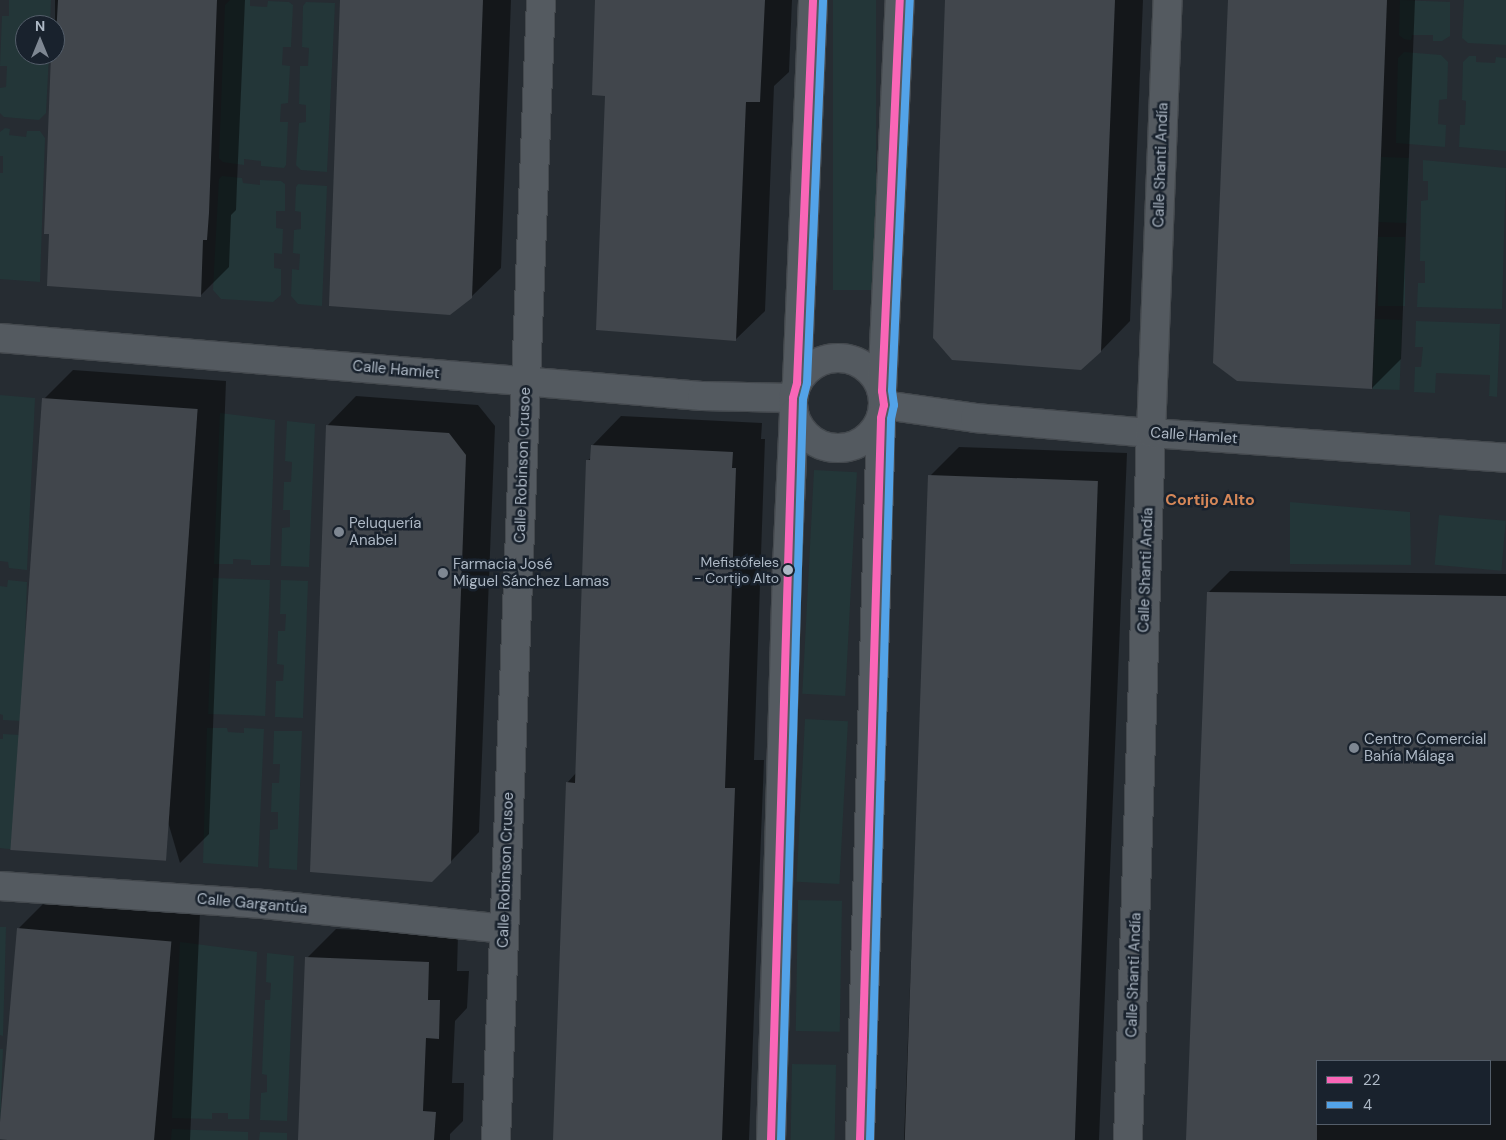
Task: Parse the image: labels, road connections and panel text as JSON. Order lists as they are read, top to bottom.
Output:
{
  "streets": {
    "street": [
      "Calle Shanti Andía",
      "Calle Hamlet",
      "Calle Robinson Crusoe",
      "Calle Gargantúa"
    ]
  },
  "crossings": [
    ["Calle Shanti Andía", "Calle Hamlet"],
    ["Calle Hamlet", "Calle Robinson Crusoe"],
    ["Calle Robinson Crusoe", "Calle Gargantúa"]
  ],
  "districts": ["Cortijo Alto"],
  "places": [
    "Peluquería Anabel",
    "Mefistófeles - Cortijo Alto",
    "Farmacia José Miguel Sánchez Lamas",
    "Centro Comercial Bahía Málaga"
  ],
  "lines": ["transit line 22", "transit line 4"],
  "legend": ["22", "4"],
  "north": "top"
}
